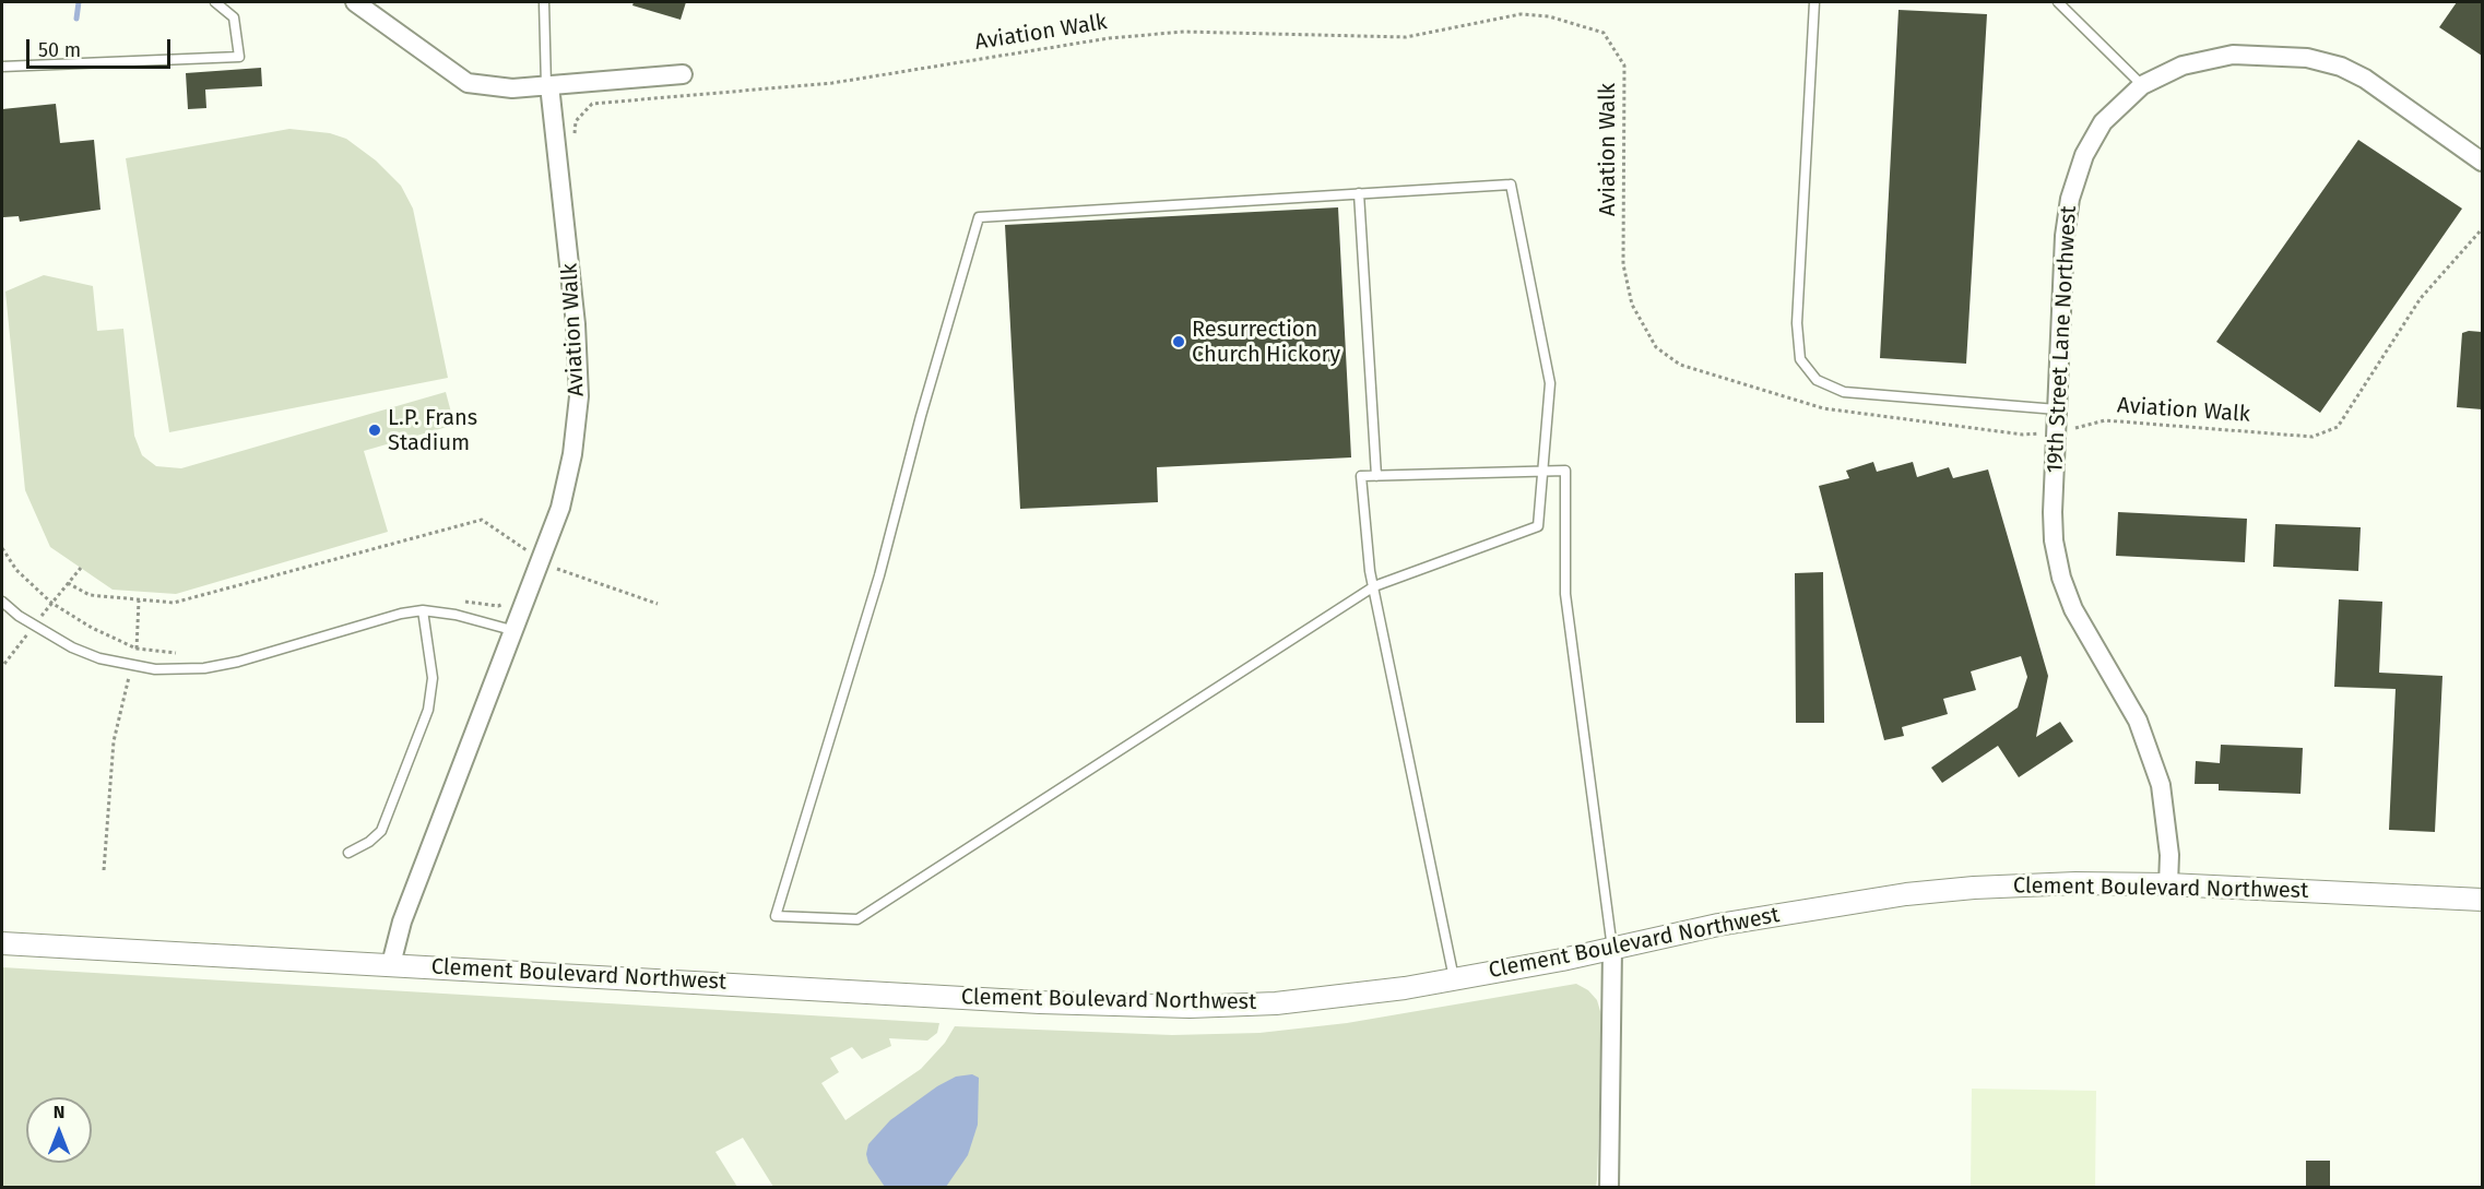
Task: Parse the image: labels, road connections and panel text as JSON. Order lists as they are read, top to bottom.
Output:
{
  "streets": {
    "street": ["19th Street Lane Northwest", "Clement Boulevard Northwest"],
    "path": ["Aviation Walk"]
  },
  "crossings": [
    ["Aviation Walk", "19th Street Lane Northwest"],
    ["19th Street Lane Northwest", "Clement Boulevard Northwest"]
  ],
  "places": ["Resurrection Church Hickory", "L.P. Frans Stadium"],
  "scale_bar": "50 m",
  "north": "top"
}
